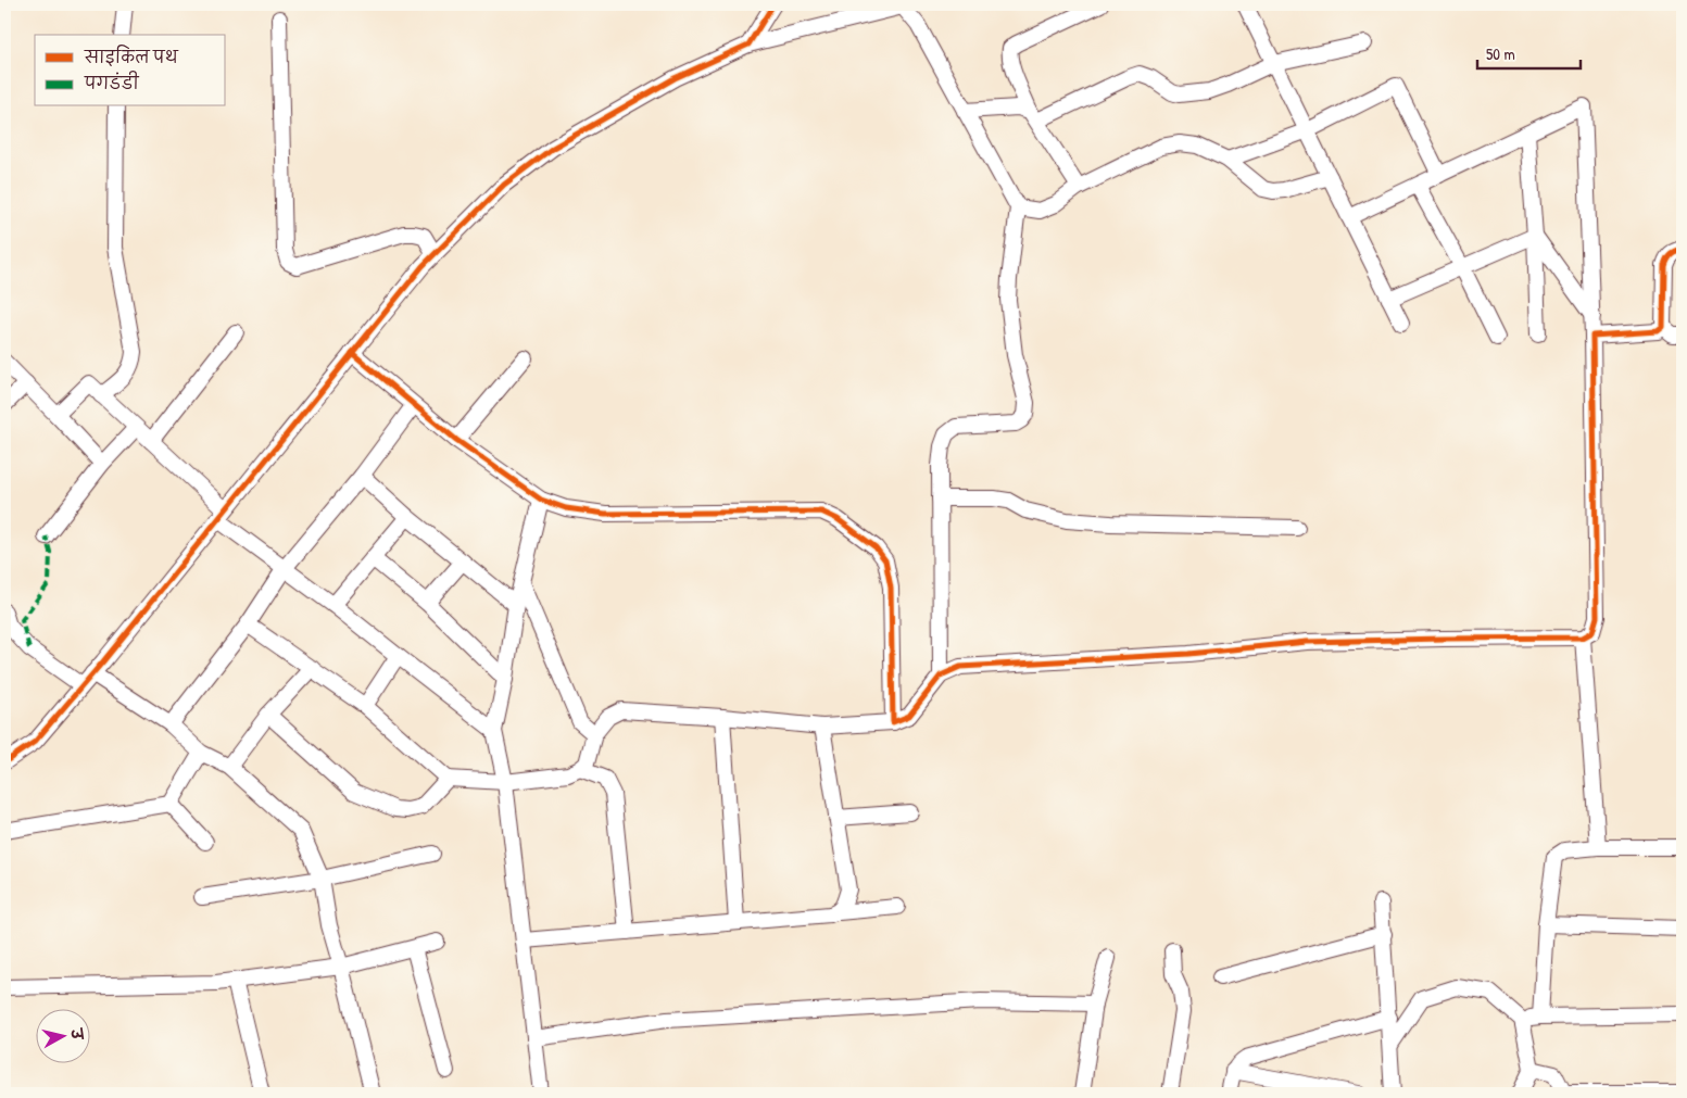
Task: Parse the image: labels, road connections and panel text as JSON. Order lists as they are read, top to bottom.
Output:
{
  "legend": ["साइकिल पथ", "पगडंडी"],
  "scale_bar": "50 m",
  "north": "right"
}
